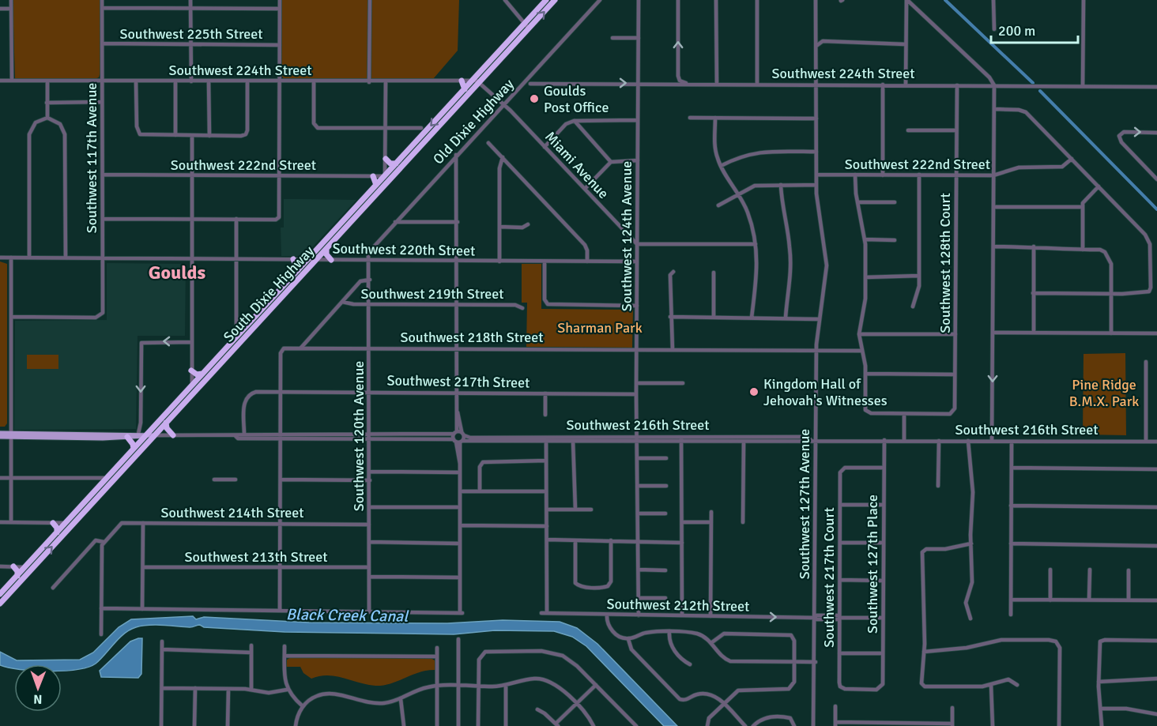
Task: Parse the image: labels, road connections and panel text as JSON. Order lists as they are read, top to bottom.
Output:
{
  "streets": {
    "highway": ["South Dixie Highway"],
    "main road": ["Southwest 216th Street"],
    "street": [
      "Southwest 225th Street",
      "Southwest 224th Street",
      "Old Dixie Highway",
      "Southwest 117th Avenue",
      "Southwest 222nd Street",
      "Miami Avenue",
      "Southwest 124th Avenue",
      "Southwest 220th Street",
      "Southwest 128th Court",
      "Southwest 219th Street",
      "Southwest 218th Street",
      "Southwest 217th Street",
      "Southwest 120th Avenue",
      "Southwest 127th Avenue",
      "Southwest 214th Street",
      "Southwest 213th Street",
      "Southwest 127th Place",
      "Southwest 217th Court",
      "Southwest 212th Street"
    ]
  },
  "crossings": [
    ["Southwest 225th Street", "Southwest 117th Avenue"],
    ["Southwest 224th Street", "Old Dixie Highway"],
    ["Southwest 224th Street", "Southwest 117th Avenue"],
    ["Southwest 224th Street", "Miami Avenue"],
    ["Southwest 224th Street", "Southwest 124th Avenue"],
    ["Southwest 224th Street", "Southwest 128th Court"],
    ["Southwest 224th Street", "South Dixie Highway"],
    ["Southwest 224th Street", "Southwest 127th Avenue"],
    ["Old Dixie Highway", "Miami Avenue"],
    ["Old Dixie Highway", "Southwest 220th Street"],
    ["Old Dixie Highway", "Southwest 120th Avenue"],
    ["Southwest 117th Avenue", "Southwest 222nd Street"],
    ["Southwest 117th Avenue", "Southwest 220th Street"],
    ["Southwest 222nd Street", "Southwest 128th Court"],
    ["Southwest 222nd Street", "South Dixie Highway"],
    ["Southwest 222nd Street", "Southwest 127th Avenue"],
    ["Miami Avenue", "Southwest 124th Avenue"],
    ["Miami Avenue", "South Dixie Highway"],
    ["Southwest 124th Avenue", "Southwest 220th Street"],
    ["Southwest 124th Avenue", "Southwest 218th Street"],
    ["Southwest 124th Avenue", "Southwest 217th Street"],
    ["Southwest 124th Avenue", "Southwest 216th Street"],
    ["Southwest 124th Avenue", "Southwest 212th Street"],
    ["Southwest 220th Street", "South Dixie Highway"],
    ["Southwest 220th Street", "Southwest 120th Avenue"],
    ["South Dixie Highway", "Southwest 216th Street"],
    ["Southwest 219th Street", "Southwest 120th Avenue"],
    ["Southwest 218th Street", "Southwest 217th Street"],
    ["Southwest 218th Street", "Southwest 120th Avenue"],
    ["Southwest 218th Street", "Southwest 127th Avenue"],
    ["Southwest 217th Street", "Southwest 216th Street"],
    ["Southwest 217th Street", "Southwest 120th Avenue"],
    ["Southwest 216th Street", "Southwest 120th Avenue"],
    ["Southwest 216th Street", "Southwest 127th Avenue"],
    ["Southwest 216th Street", "Southwest 127th Place"],
    ["Southwest 120th Avenue", "Southwest 214th Street"],
    ["Southwest 120th Avenue", "Southwest 213th Street"],
    ["Southwest 127th Avenue", "Southwest 212th Street"],
    ["Southwest 127th Place", "Southwest 217th Court"],
    ["Southwest 127th Place", "Southwest 212th Street"],
    ["Southwest 217th Court", "Southwest 212th Street"]
  ],
  "districts": ["Goulds"],
  "water": ["Black Creek Canal"],
  "parks": ["Sharman Park", "Pine Ridge B.M.X. Park"],
  "places": ["Goulds Post Office", "Kingdom Hall of Jehovah's Witnesses"],
  "scale_bar": "200 m",
  "north": "bottom"
}
